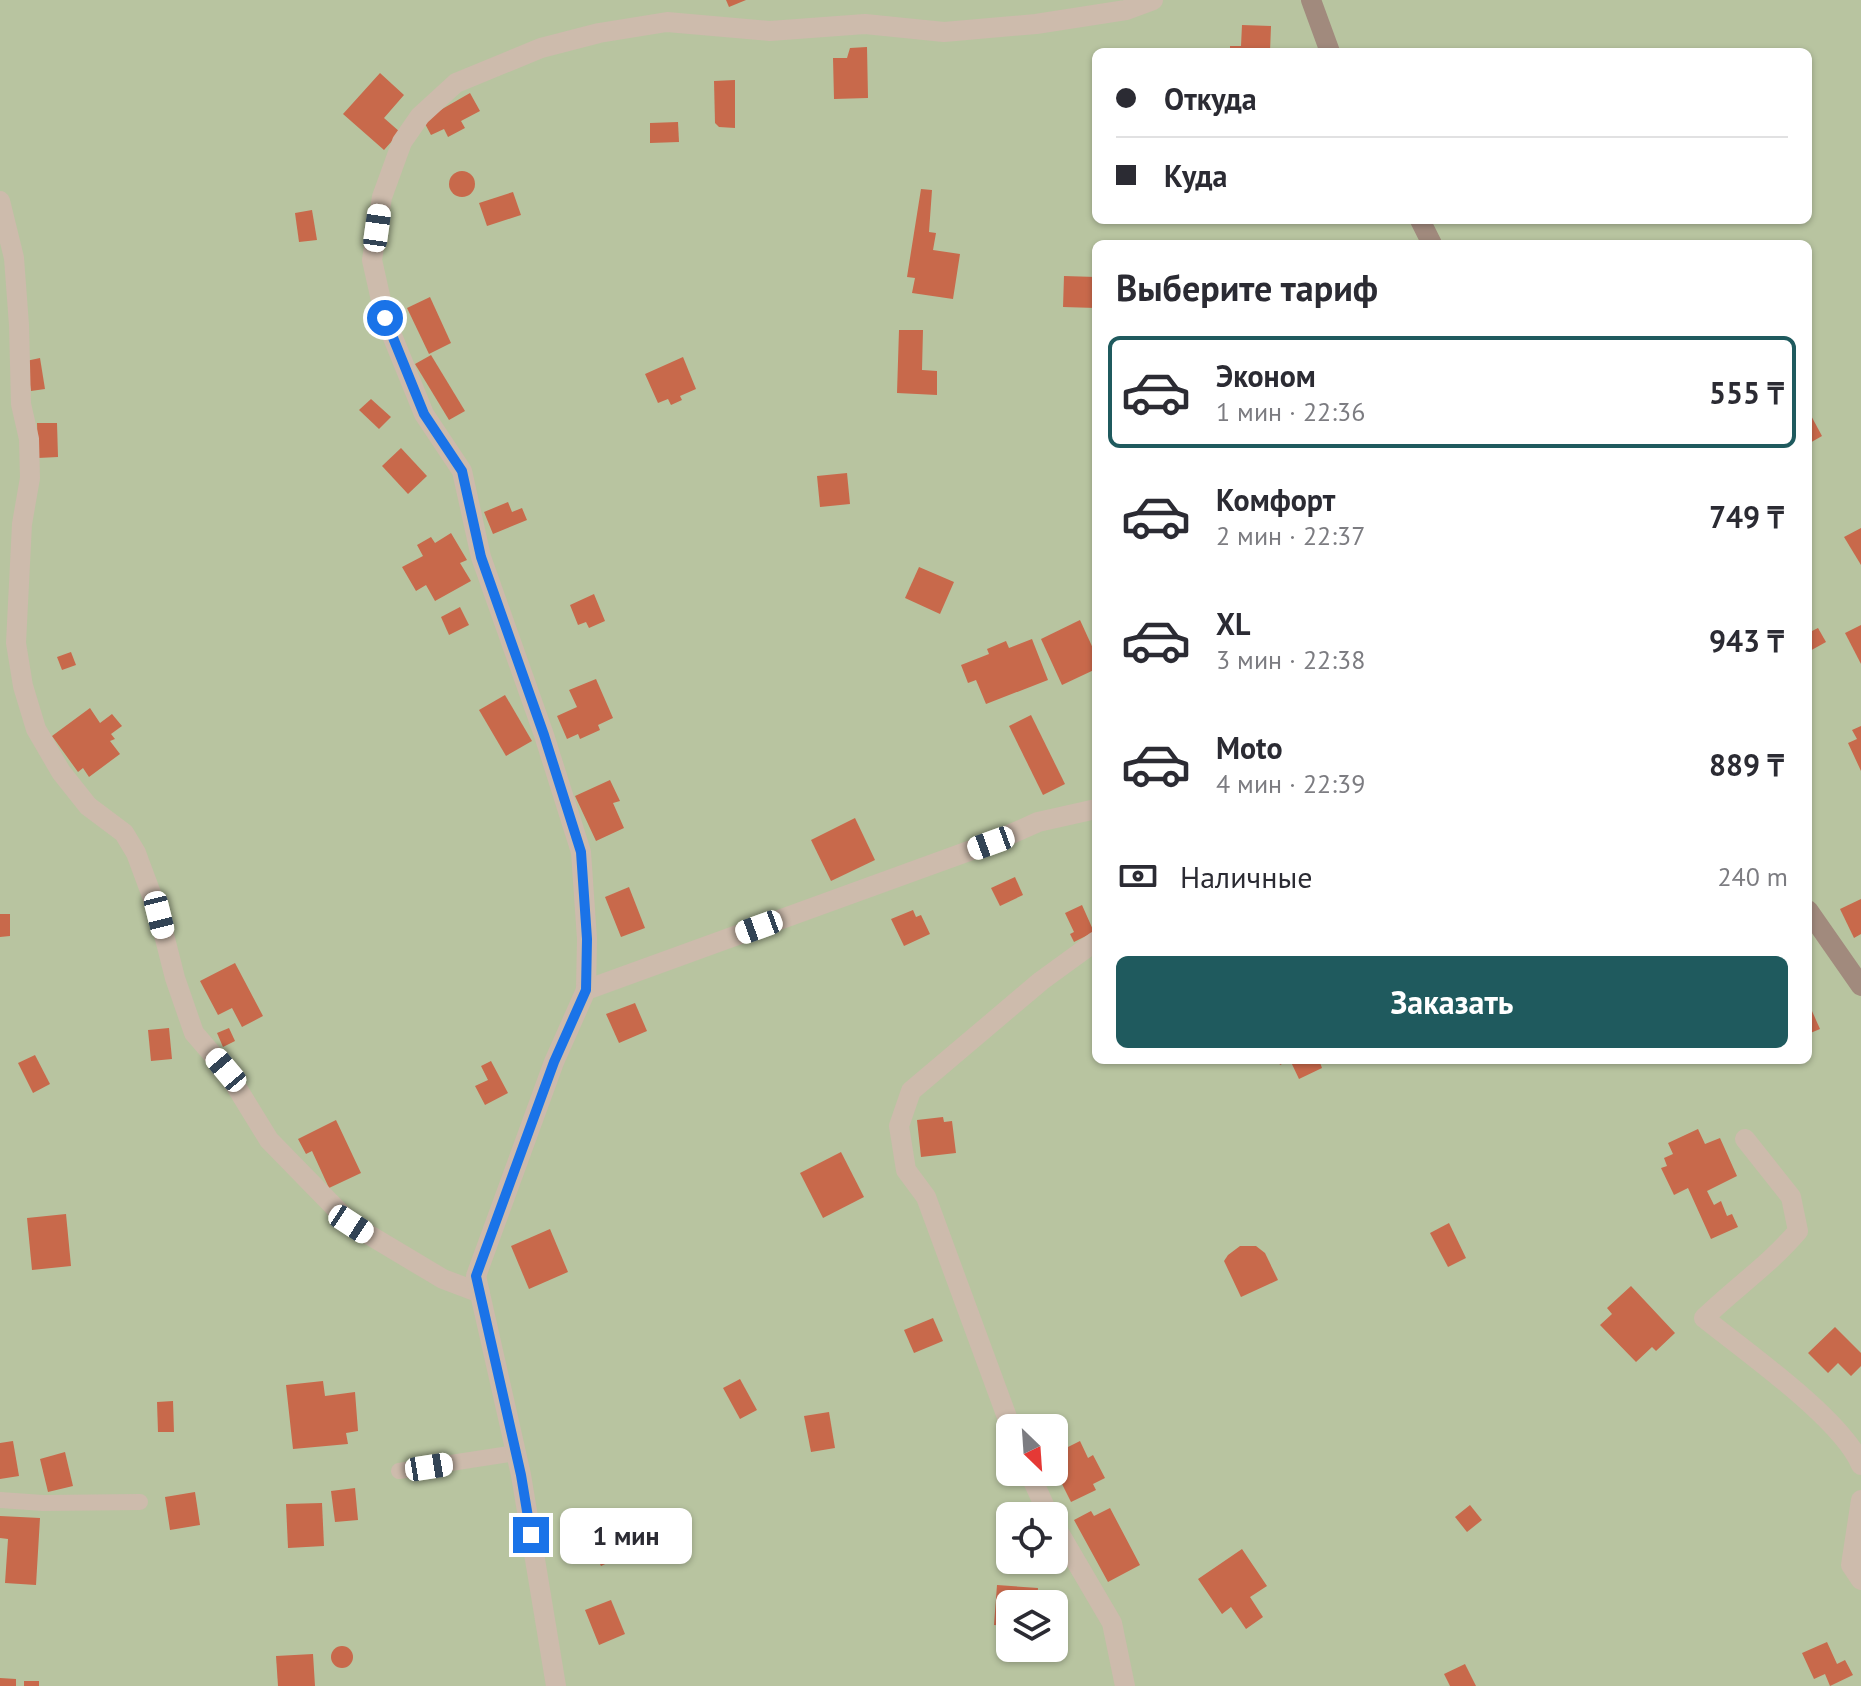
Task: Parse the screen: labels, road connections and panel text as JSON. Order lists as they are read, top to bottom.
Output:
{
  "north": "bottom right",
  "page": {
    "banner": ["Откуда", "Куда"],
    "heading": "Выберите тариф",
    "list": [
      {
        "name": "Эконом",
        "note": "1 мин · 22:36",
        "value": "555 ₸"
      },
      {
        "name": "Комфорт",
        "note": "2 мин · 22:37",
        "value": "749 ₸"
      },
      {
        "name": "XL",
        "note": "3 мин · 22:38",
        "value": "943 ₸"
      },
      {
        "name": "Moto",
        "note": "4 мин · 22:39",
        "value": "889 ₸"
      }
    ],
    "pay": ["Наличные", "240 m"],
    "buttons": "Заказать",
    "bubble": "1 мин"
  }
}
